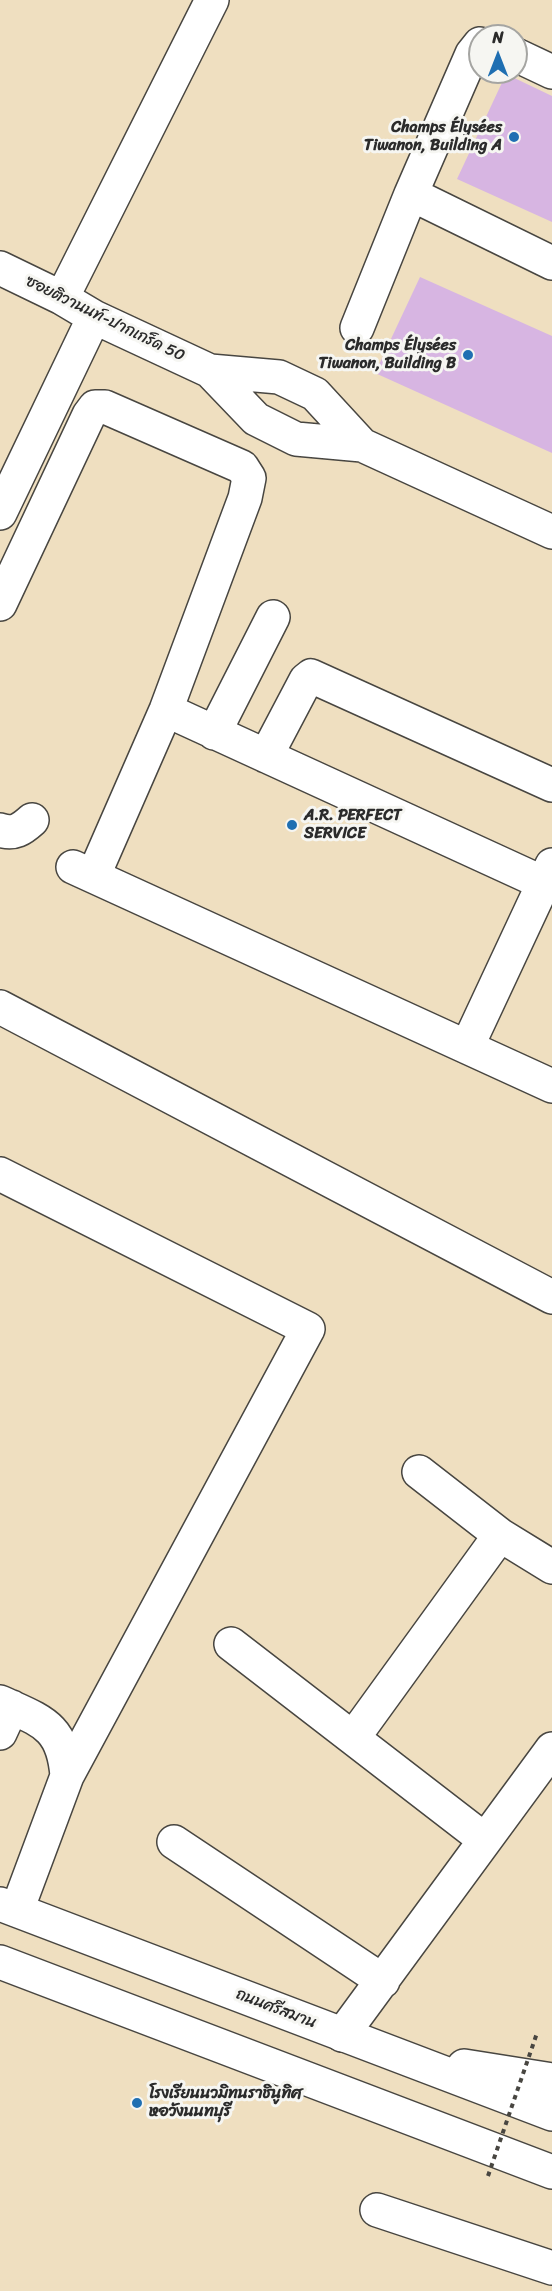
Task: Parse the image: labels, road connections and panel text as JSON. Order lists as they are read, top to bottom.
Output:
{
  "streets": {
    "street": ["ซอยติวานนท์-ปากเกร็ด 50", "ถนนศรีสมาน"]
  },
  "places": [
    "Champs Élysées Tiwanon, Building A",
    "Champs Élysées Tiwanon, Building B",
    "A.R. PERFECT SERVICE",
    "โรงเรียนนวมิทนราชินูทิศ หอวังนนทบุรี"
  ],
  "north": "top"
}
